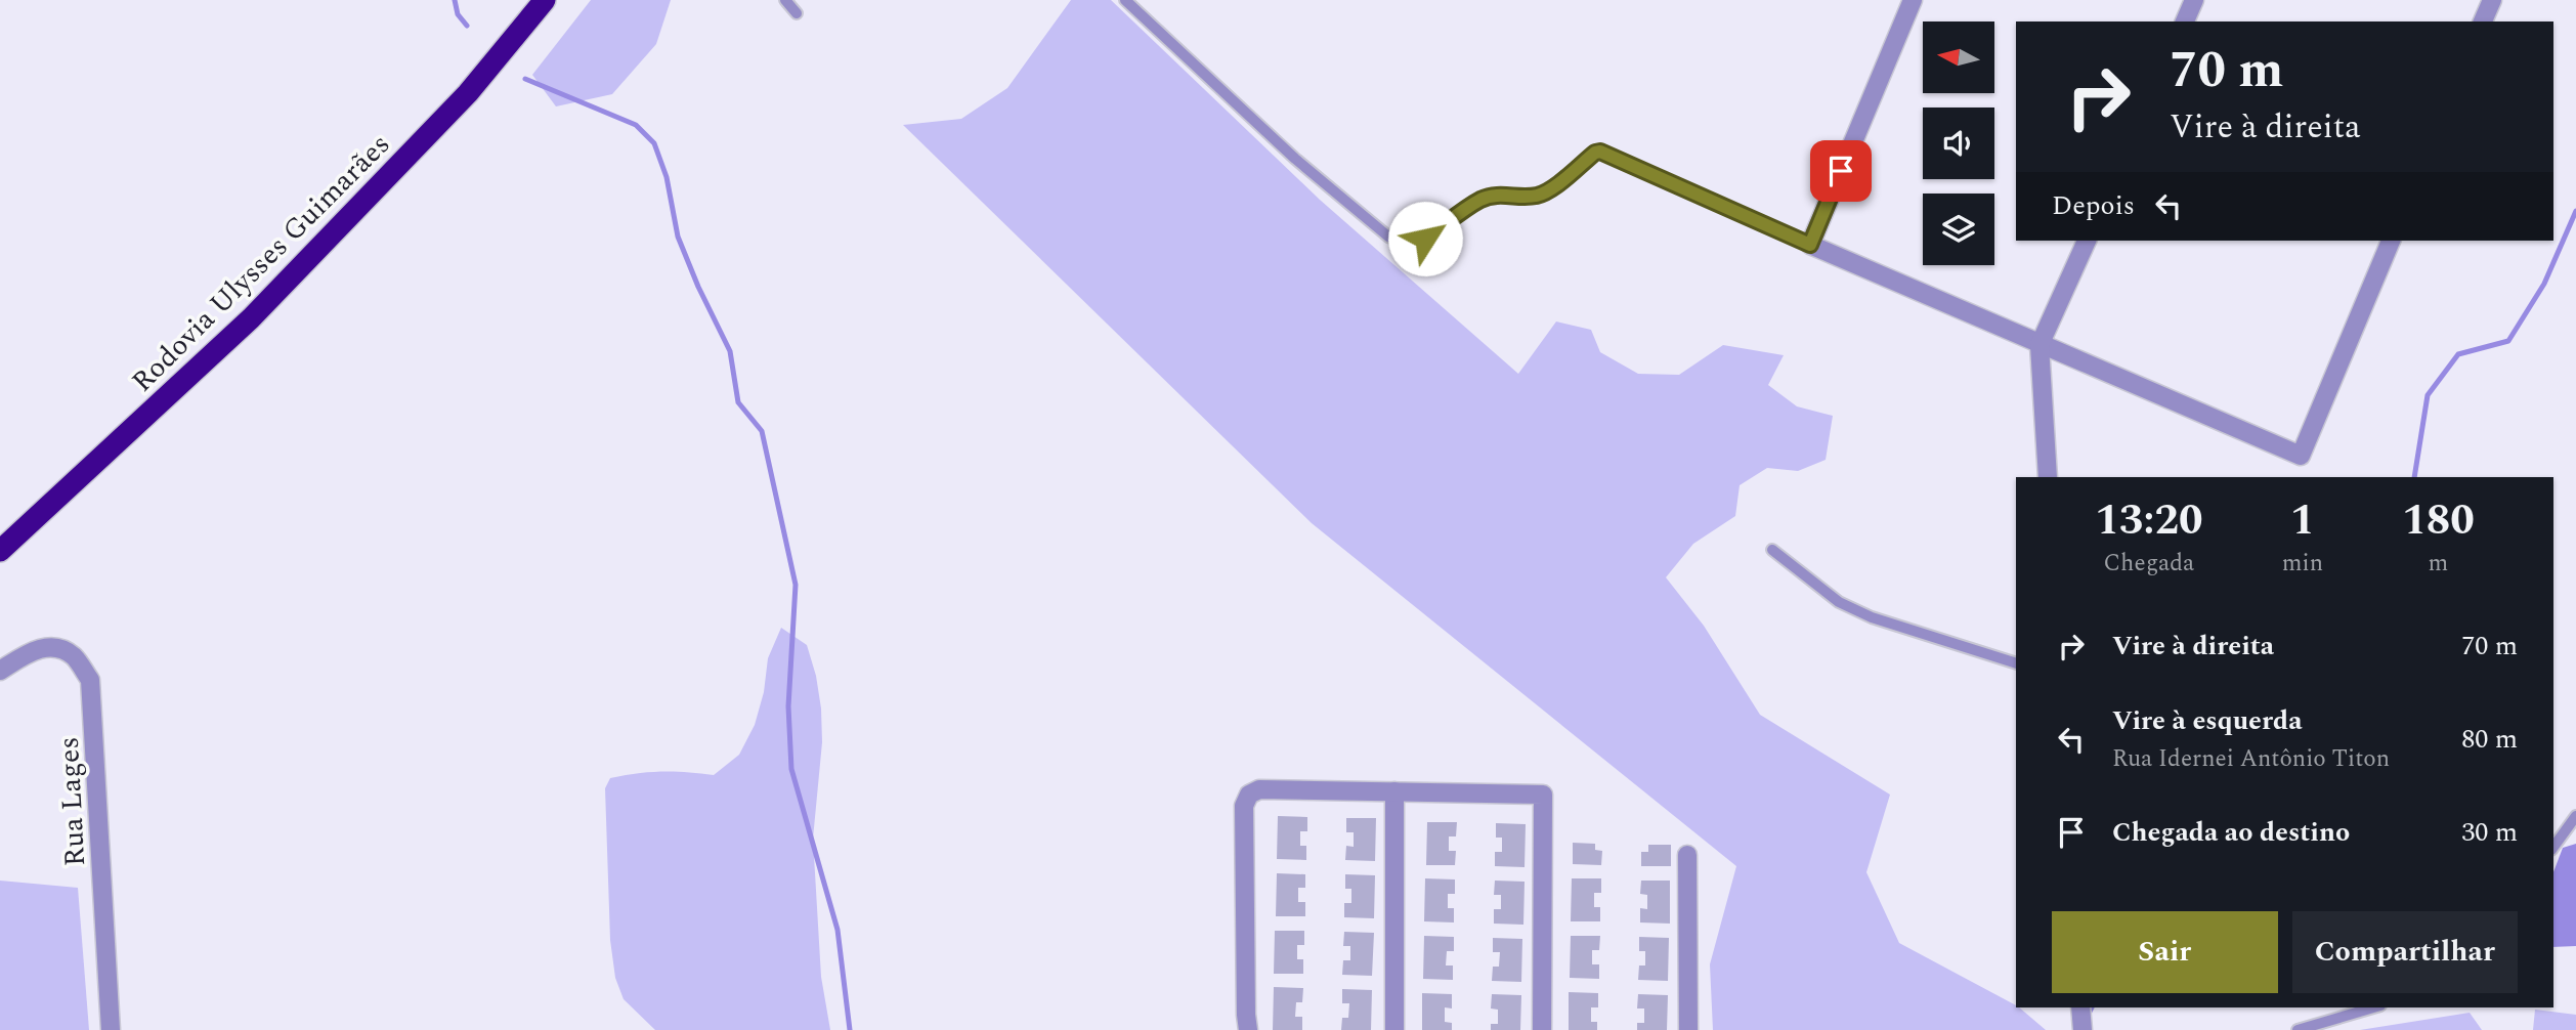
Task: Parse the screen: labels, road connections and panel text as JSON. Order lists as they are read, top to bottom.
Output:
{
  "streets": {
    "highway": ["Rodovia Ulysses Guimarães"],
    "street": ["Rua Lages"]
  },
  "north": "left",
  "page": {
    "turn": ["70 m", "Vire à direita"],
    "then": "Depois",
    "eta": [
      "13:20",
      "Chegada",
      "1",
      "min",
      "180",
      "m"
    ],
    "list": [
      {
        "name": "Vire à direita",
        "value": "70 m"
      },
      {
        "name": "Vire à esquerda",
        "note": "Rua Idernei Antônio Titon",
        "value": "80 m"
      },
      {
        "name": "Chegada ao destino",
        "value": "30 m"
      }
    ],
    "buttons": ["Sair", "Compartilhar"]
  }
}
